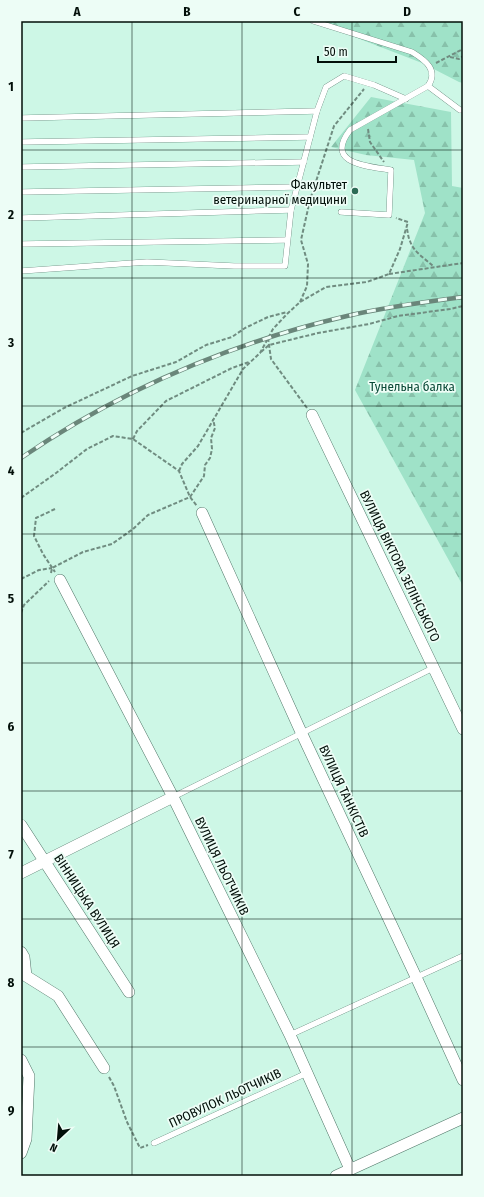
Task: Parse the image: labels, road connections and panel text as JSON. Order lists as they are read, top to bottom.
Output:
{
  "streets": {
    "street": [
      "ВУЛИЦЯ ВІКТОРА ЗЕЛІНСЬКОГО",
      "ВУЛИЦЯ ТАНКІСТІВ",
      "ВУЛИЦЯ ЛЬОТЧИКІВ",
      "ВІННИЦЬКА ВУЛИЦЯ"
    ],
    "lane": ["ПРОВУЛОК ЛЬОТЧИКІВ"]
  },
  "crossings": [
    ["ВУЛИЦЯ ЛЬОТЧИКІВ", "ПРОВУЛОК ЛЬОТЧИКІВ"]
  ],
  "parks": ["Тунельна балка"],
  "places": ["Факультет ветеринарної медицини"],
  "scale_bar": "50 m",
  "north": "bottom left",
  "grid": {
    "columns": [
      "A",
      "B",
      "C",
      "D"
    ],
    "rows": [
      "1",
      "2",
      "3",
      "4",
      "5",
      "6",
      "7",
      "8",
      "9"
    ]
  }
}
